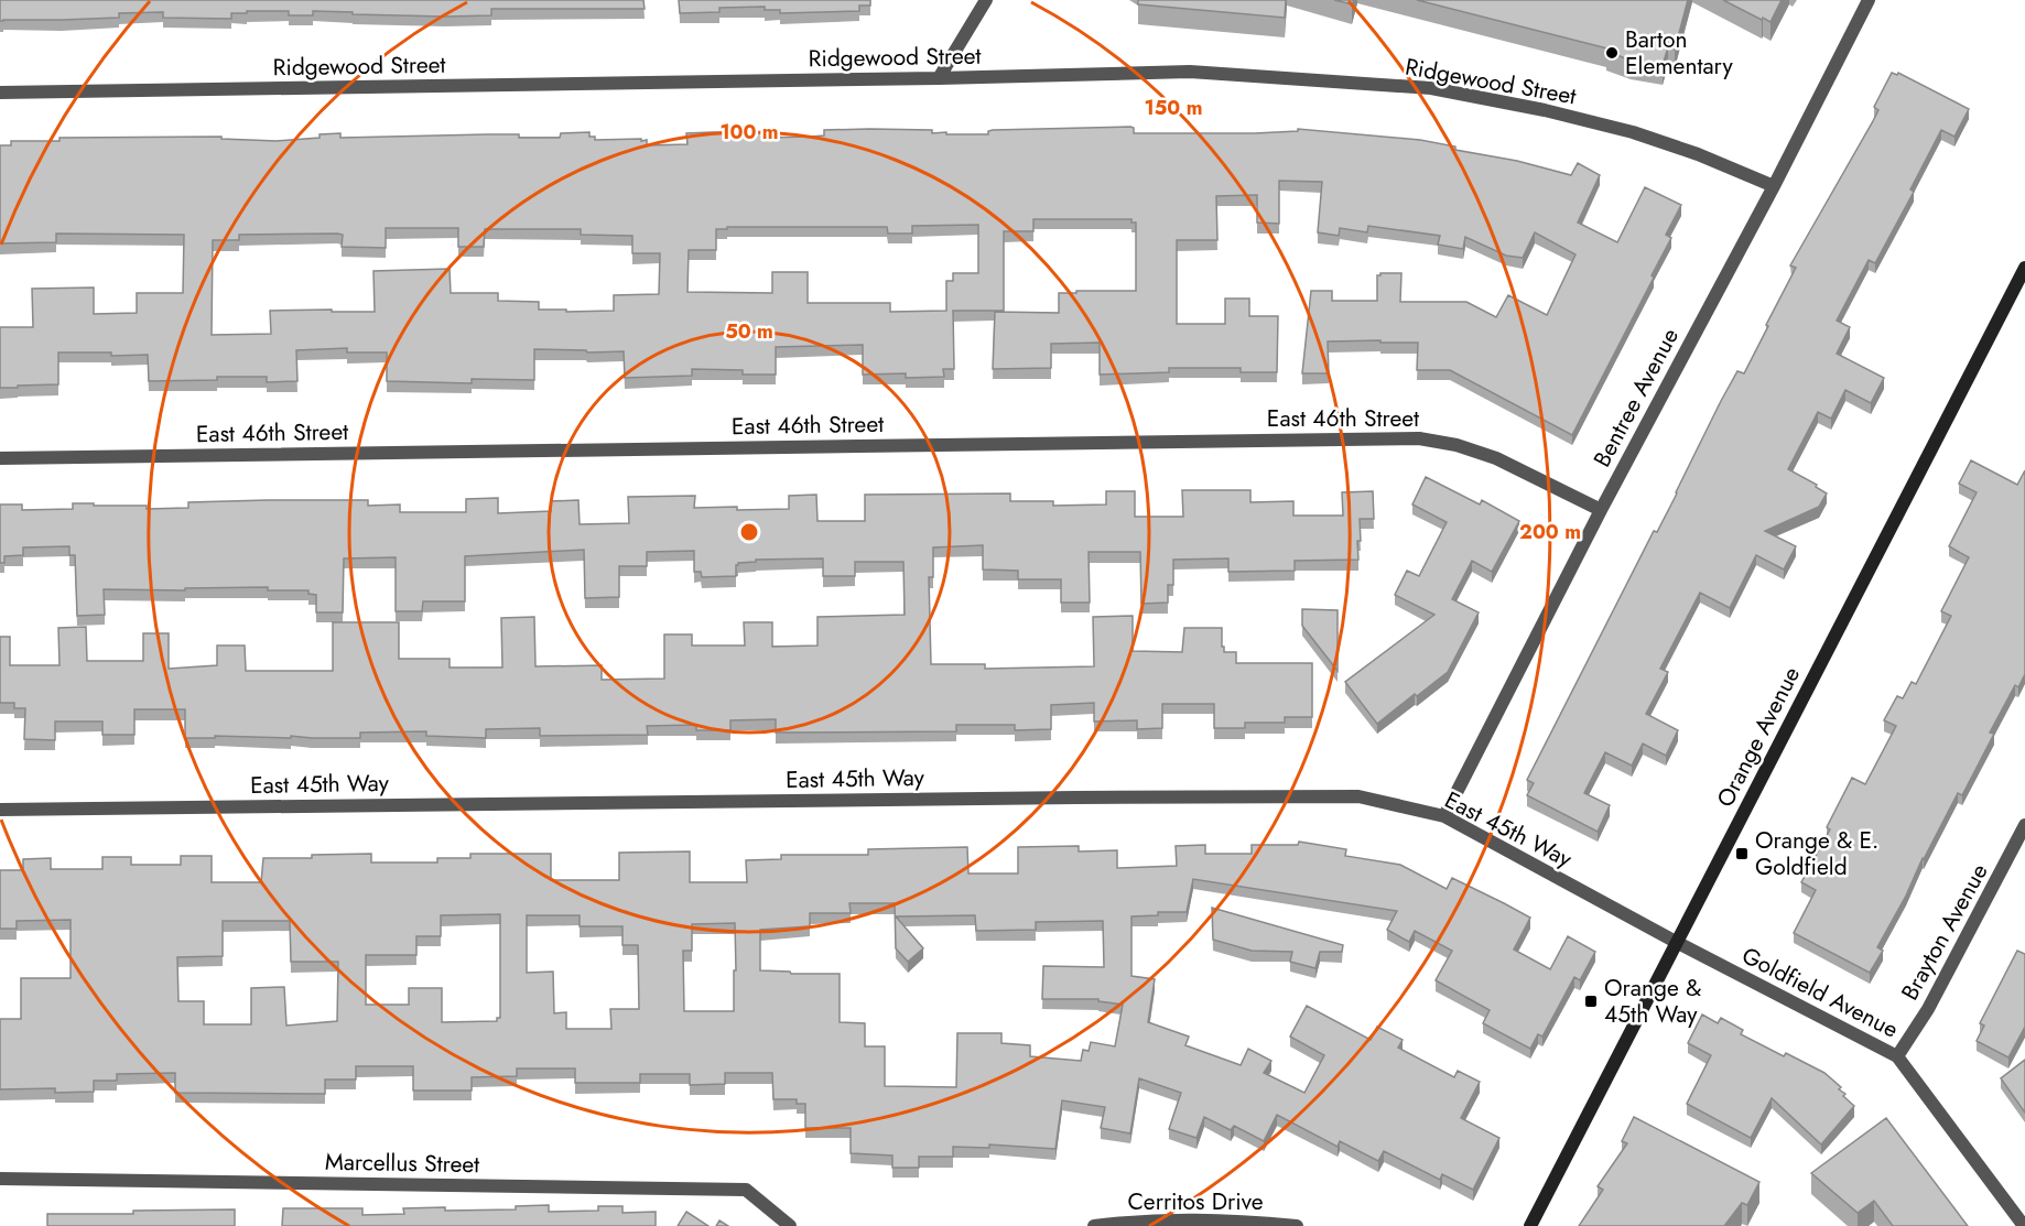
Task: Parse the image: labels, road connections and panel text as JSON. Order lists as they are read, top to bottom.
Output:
{
  "streets": {
    "street": [
      "Ridgewood Street",
      "Bentree Avenue",
      "East 46th Street",
      "Orange Avenue",
      "East 45th Way",
      "Brayton Avenue",
      "Goldfield Avenue",
      "Marcellus Street",
      "Cerritos Drive"
    ]
  },
  "crossings": [
    ["Ridgewood Street", "Bentree Avenue"],
    ["Bentree Avenue", "East 46th Street"],
    ["Bentree Avenue", "East 45th Way"],
    ["Orange Avenue", "East 45th Way"],
    ["Orange Avenue", "Goldfield Avenue"],
    ["East 45th Way", "Goldfield Avenue"],
    ["Brayton Avenue", "Goldfield Avenue"]
  ],
  "places": {
    "other": ["Barton Elementary"],
    "transit": ["Orange & E. Goldfield", "Orange & 45th Way"]
  },
  "rings": [
    "150 m",
    "100 m",
    "50 m",
    "200 m"
  ]
}
